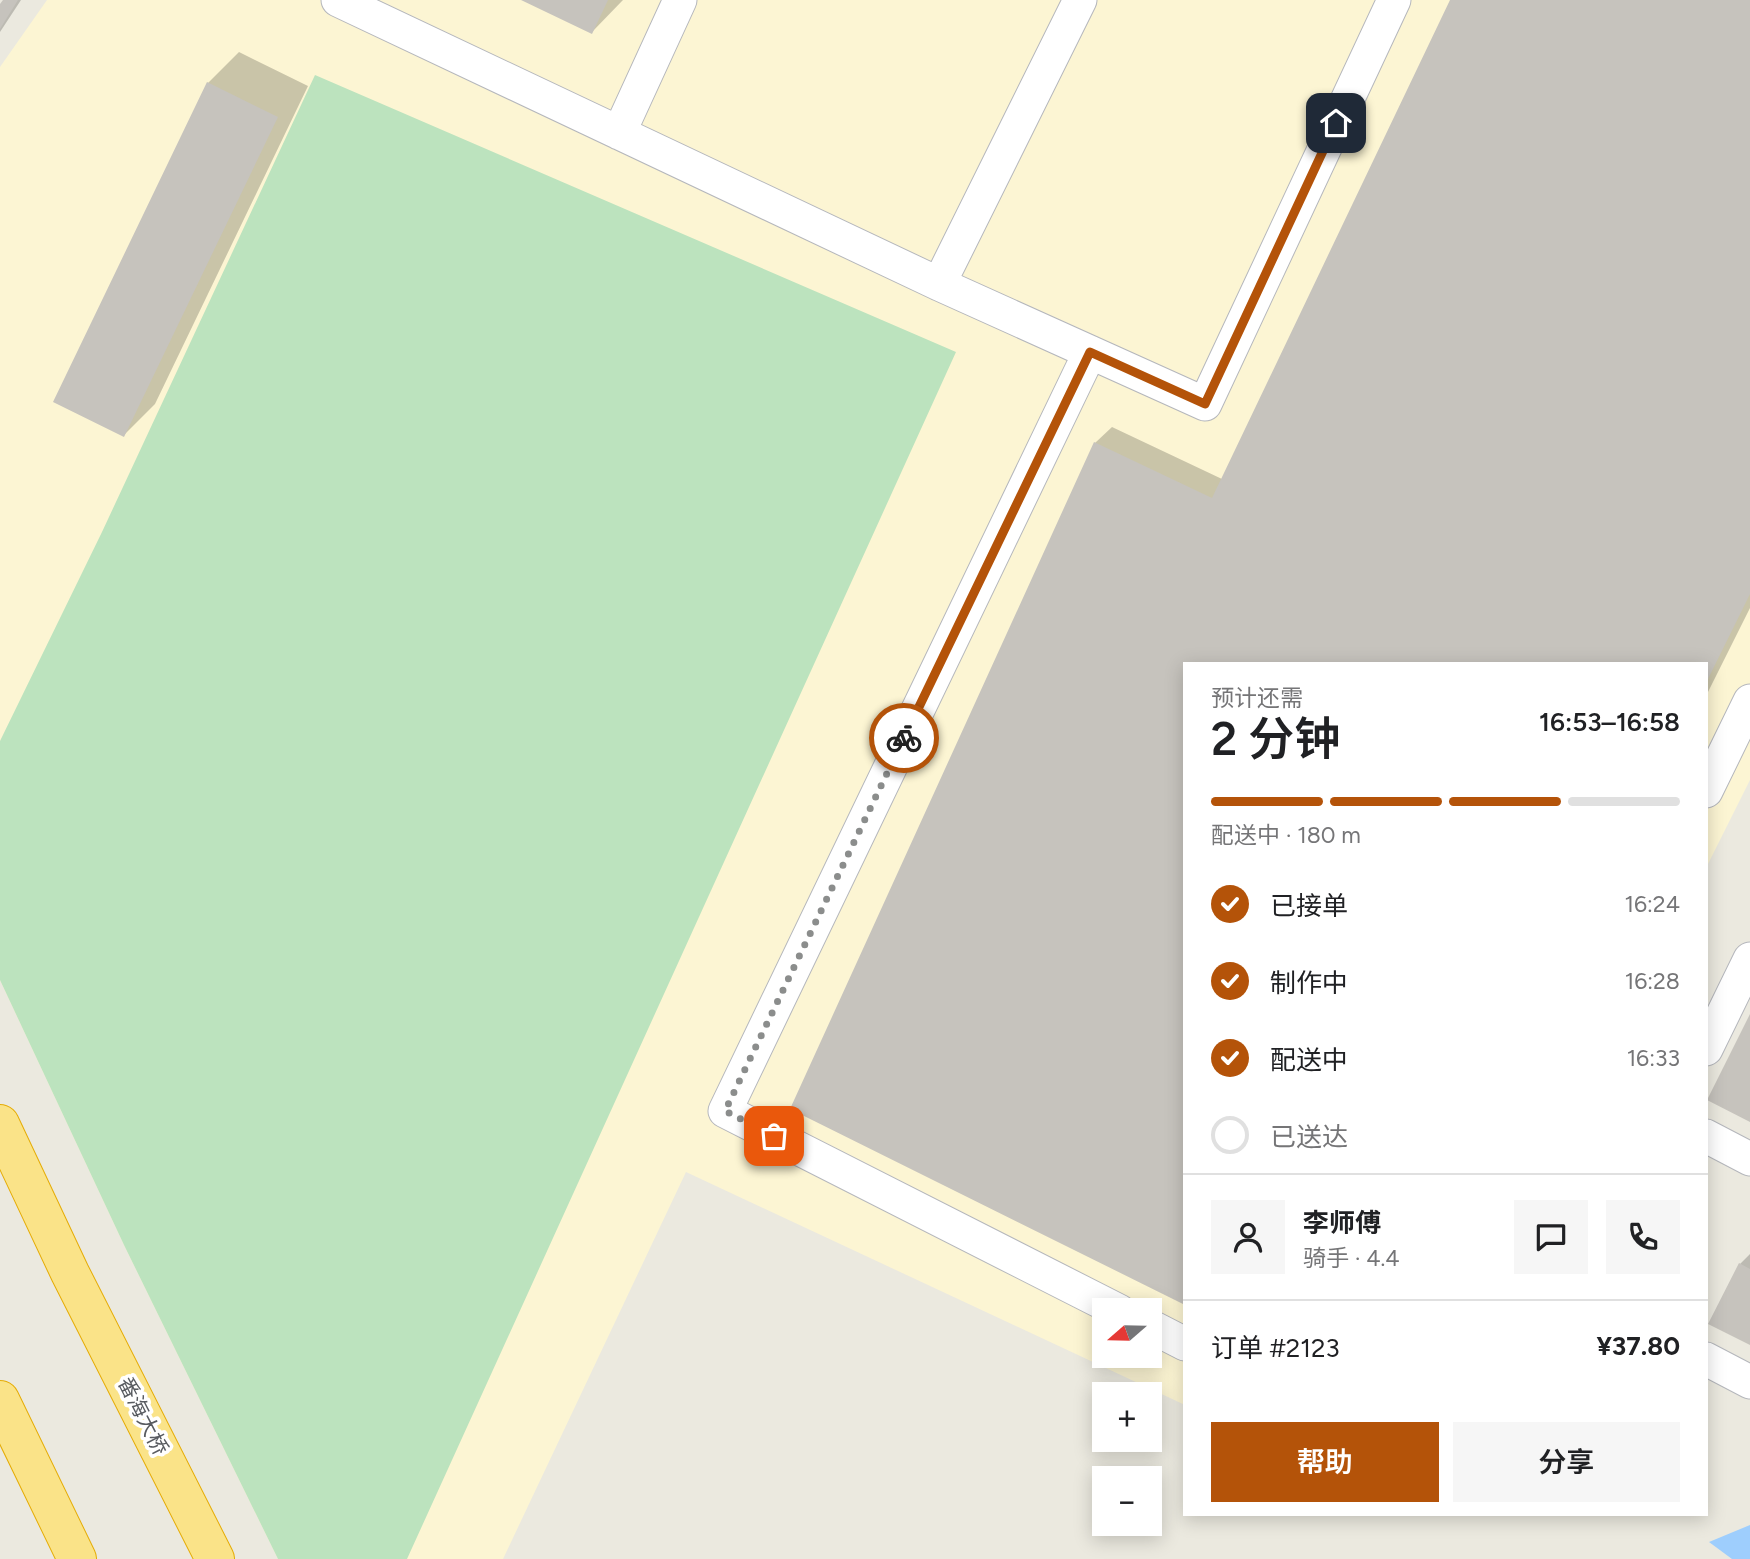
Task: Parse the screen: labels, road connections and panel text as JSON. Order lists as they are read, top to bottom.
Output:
{
  "streets": {
    "highway": ["番海大桥"]
  },
  "north": "left",
  "page": {
    "heading": ["2 分钟", "预计还需", "16:53–16:58"],
    "panel": [
      "李师傅",
      "骑手 · 4.4",
      "订单 #2123",
      "¥37.80"
    ],
    "bar": "配送中 · 180 m",
    "list": [
      ["已接单", "16:24"],
      ["制作中", "16:28"],
      ["配送中", "16:33"],
      "已送达"
    ],
    "map_buttons": ["+", "−"],
    "buttons": ["帮助", "分享"]
  }
}
